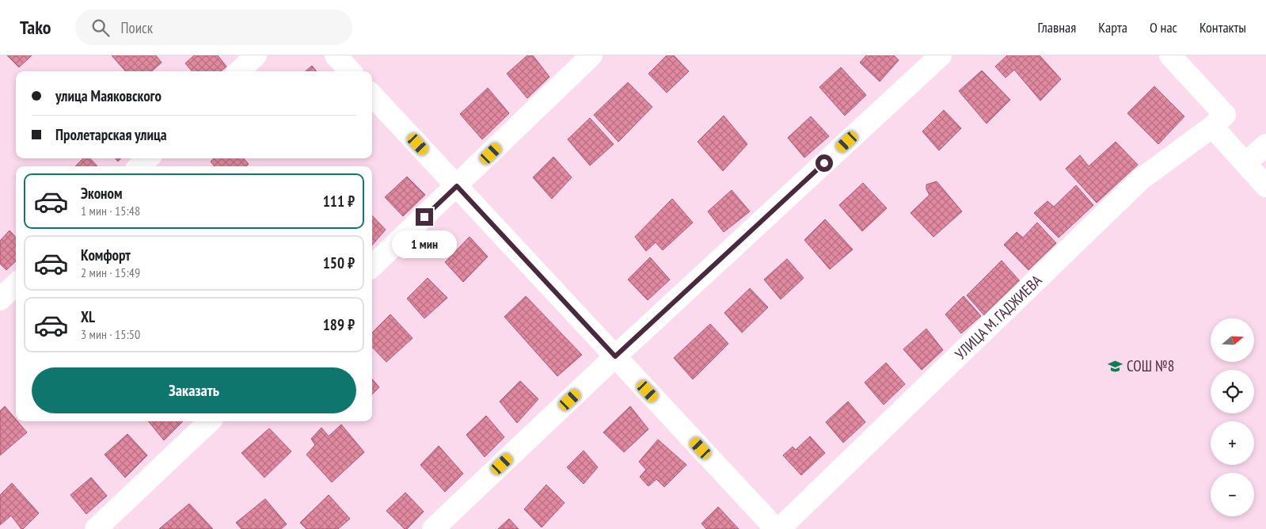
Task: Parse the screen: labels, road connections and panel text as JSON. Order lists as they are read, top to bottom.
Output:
{
  "streets": {
    "street": ["УЛИЦА М. ГАДЖИЕВА"]
  },
  "places": {
    "school or university": ["СОШ №8"]
  },
  "north": "right",
  "page": {
    "header": "Tako",
    "search": "Поиск",
    "nav": [
      "Главная",
      "Карта",
      "О нас",
      "Контакты"
    ],
    "banner": ["улица Маяковского", "Пролетарская улица"],
    "list": [
      {
        "name": "Эконом",
        "note": "1 мин · 15:48",
        "value": "111 ₽"
      },
      {
        "name": "Комфорт",
        "note": "2 мин · 15:49",
        "value": "150 ₽"
      },
      {
        "name": "XL",
        "note": "3 мин · 15:50",
        "value": "189 ₽"
      }
    ],
    "bubble": "1 мин",
    "map_buttons": ["+", "−"],
    "buttons": "Заказать"
  }
}
